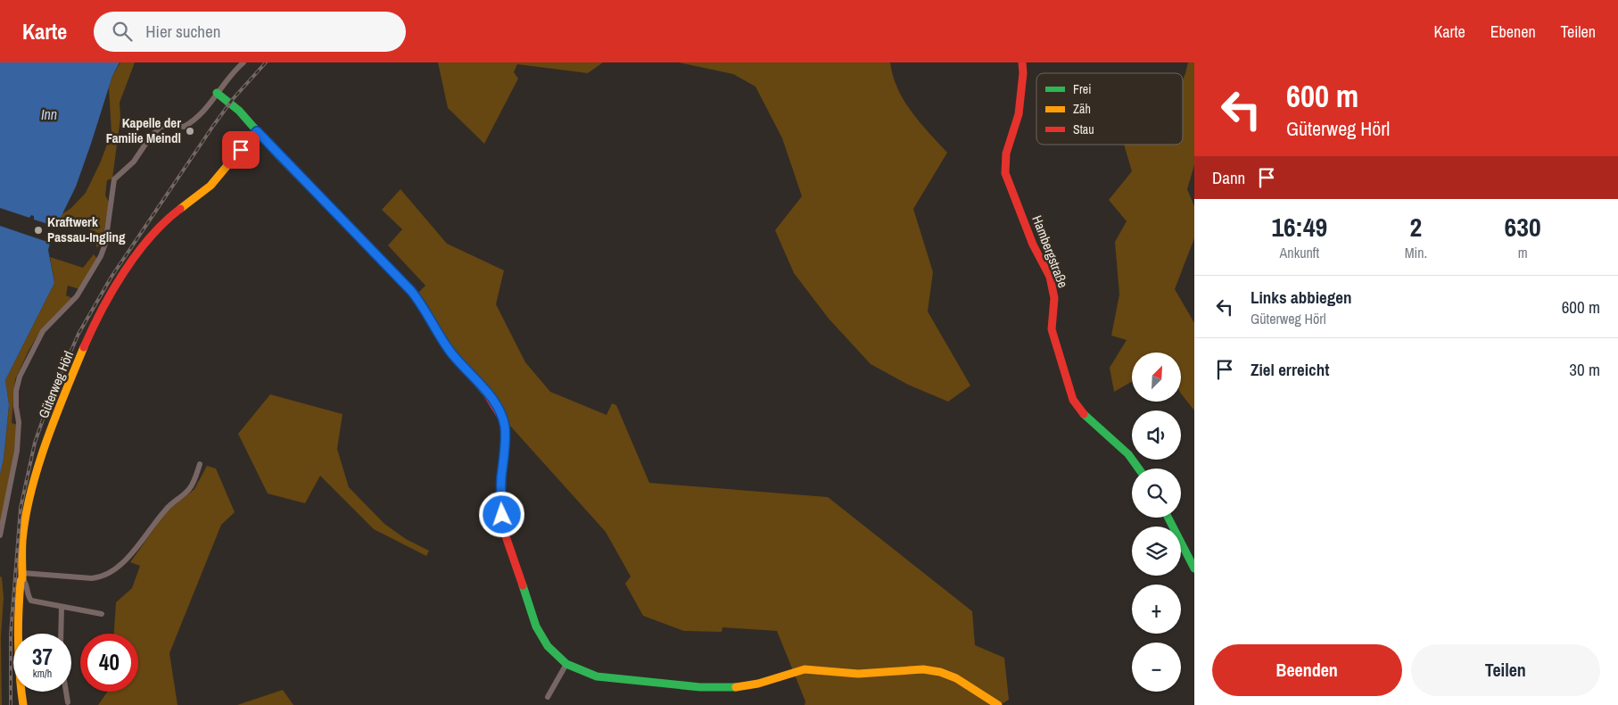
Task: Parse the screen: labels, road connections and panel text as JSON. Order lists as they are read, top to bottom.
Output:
{
  "streets": {
    "street": ["Hambergstraße", "Güterweg Hörl"]
  },
  "water": ["Inn"],
  "places": ["Kapelle der Familie Meindl", "Kraftwerk Passau-Ingling"],
  "legend": ["Frei", "Zäh", "Stau"],
  "north": "top right",
  "page": {
    "header": "Karte",
    "search": "Hier suchen",
    "nav": ["Karte", "Ebenen", "Teilen"],
    "turn": ["600 m", "Güterweg Hörl"],
    "then": "Dann",
    "eta": [
      "16:49",
      "Ankunft",
      "2",
      "Min.",
      "630",
      "m"
    ],
    "list": [
      {
        "name": "Links abbiegen",
        "note": "Güterweg Hörl",
        "value": "600 m"
      },
      {
        "name": "Ziel erreicht",
        "value": "30 m"
      }
    ],
    "map_buttons": ["+", "−"],
    "speed": "37 km/h",
    "limit": "40",
    "buttons": ["Beenden", "Teilen"]
  }
}
